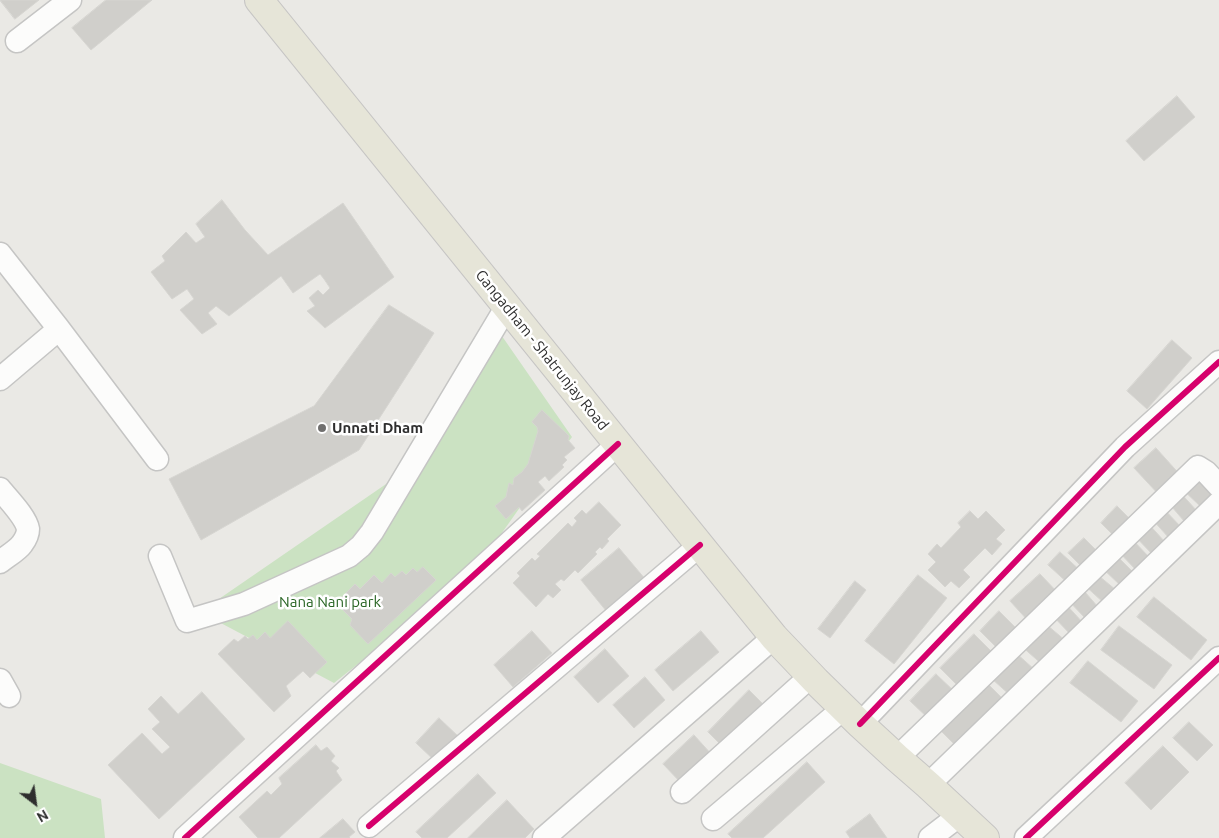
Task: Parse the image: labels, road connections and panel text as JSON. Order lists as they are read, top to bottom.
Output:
{
  "streets": {
    "main road": ["Gangadham - Shatrunjay Road"]
  },
  "parks": ["Nana Nani park"],
  "places": ["Unnati Dham"],
  "north": "bottom right"
}
